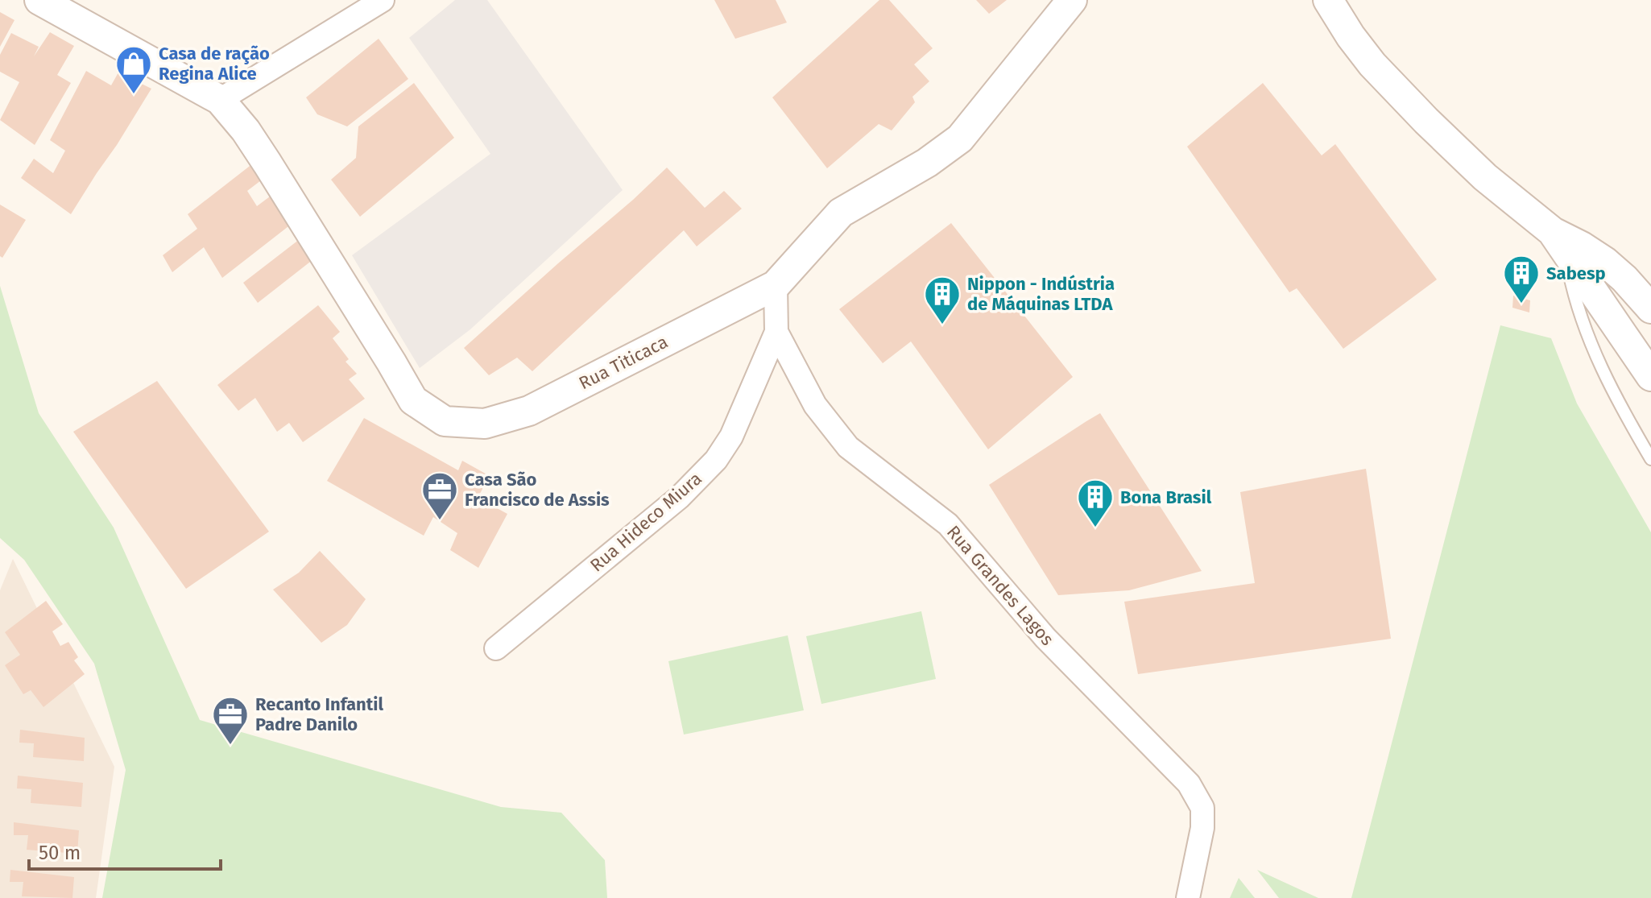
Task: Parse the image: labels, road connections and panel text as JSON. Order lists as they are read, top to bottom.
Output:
{
  "streets": {
    "street": ["Rua Titicaca", "Rua Hideco Miura", "Rua Grandes Lagos"]
  },
  "crossings": [
    ["Rua Titicaca", "Rua Grandes Lagos"],
    ["Rua Hideco Miura", "Rua Grandes Lagos"]
  ],
  "places": {
    "shop": ["Casa de ração Regina Alice"],
    "building": ["Sabesp", "Nippon - Indústria de Máquinas LTDA", "Bona Brasil"],
    "office": ["Casa São Francisco de Assis", "Recanto Infantil Padre Danilo"]
  },
  "scale_bar": "50 m"
}
